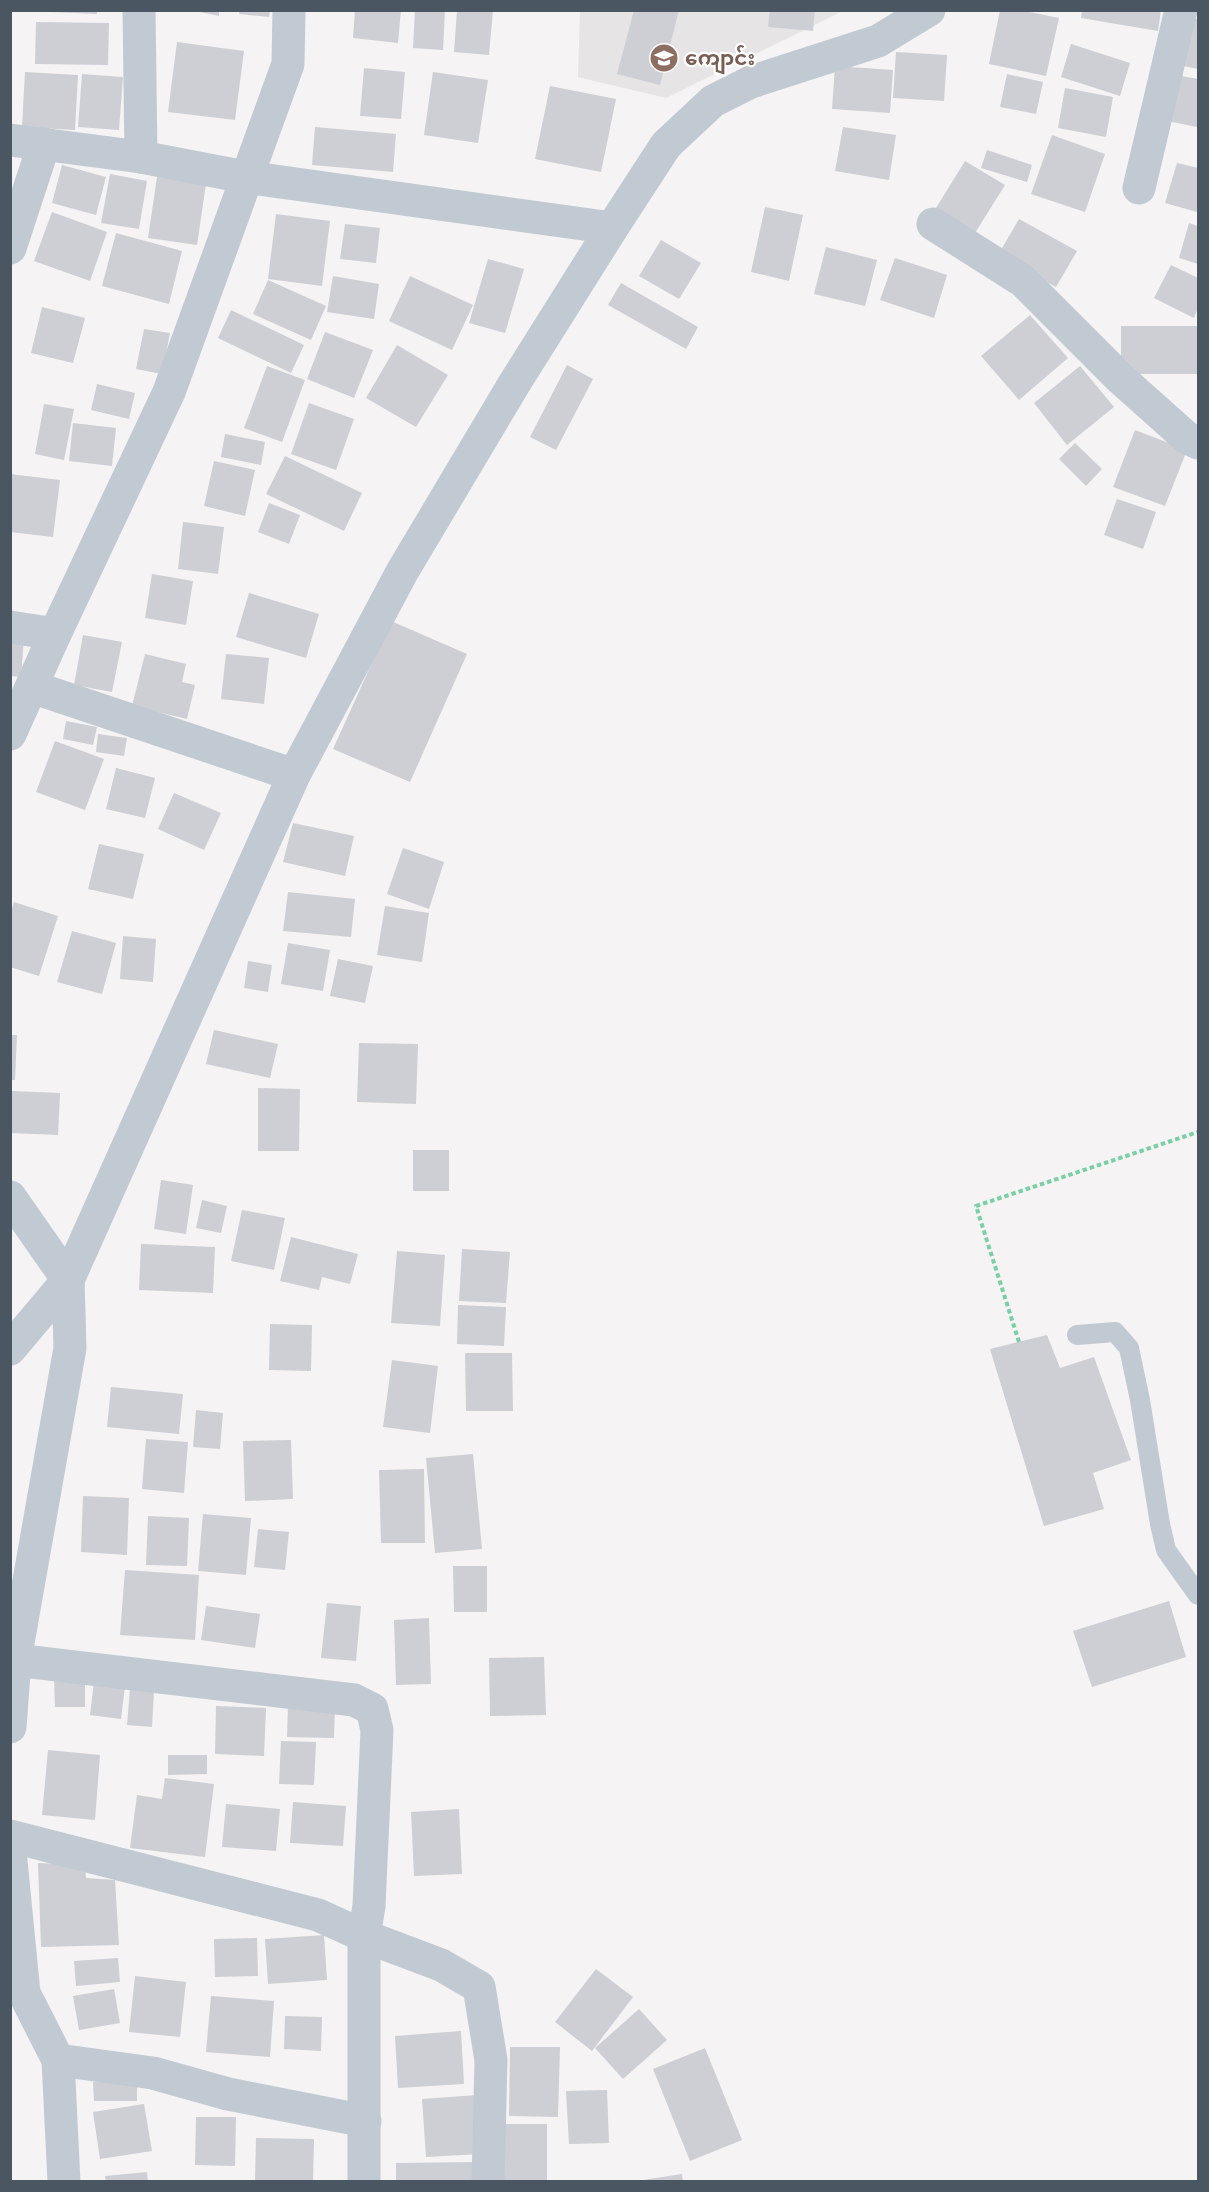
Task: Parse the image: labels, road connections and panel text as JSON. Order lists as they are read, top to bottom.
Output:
{
  "places": {
    "school or university": ["ကျောင်း"]
  }
}
